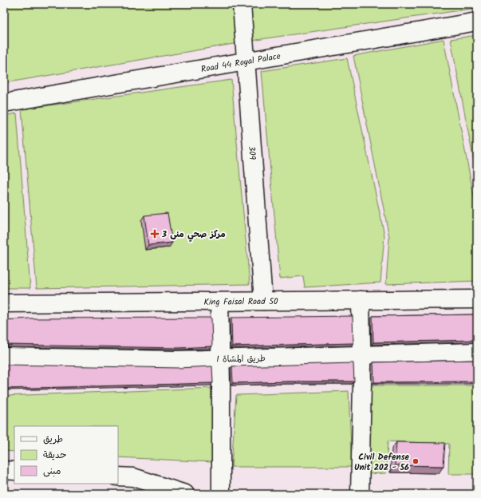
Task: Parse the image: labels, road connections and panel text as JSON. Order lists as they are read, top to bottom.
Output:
{
  "streets": {
    "street": [
      "Road 44 Royal Palace",
      "309",
      "King Faisal Road 50",
      "طريق المشاة 1"
    ]
  },
  "crossings": [
    ["Road 44 Royal Palace", "309"],
    ["309", "King Faisal Road 50"]
  ],
  "places": {
    "health": ["مركز صحي منى 3"],
    "other": ["Civil Defense Unit 202 - 56"]
  },
  "legend": ["طريق", "حديقة", "مبنى"]
}
